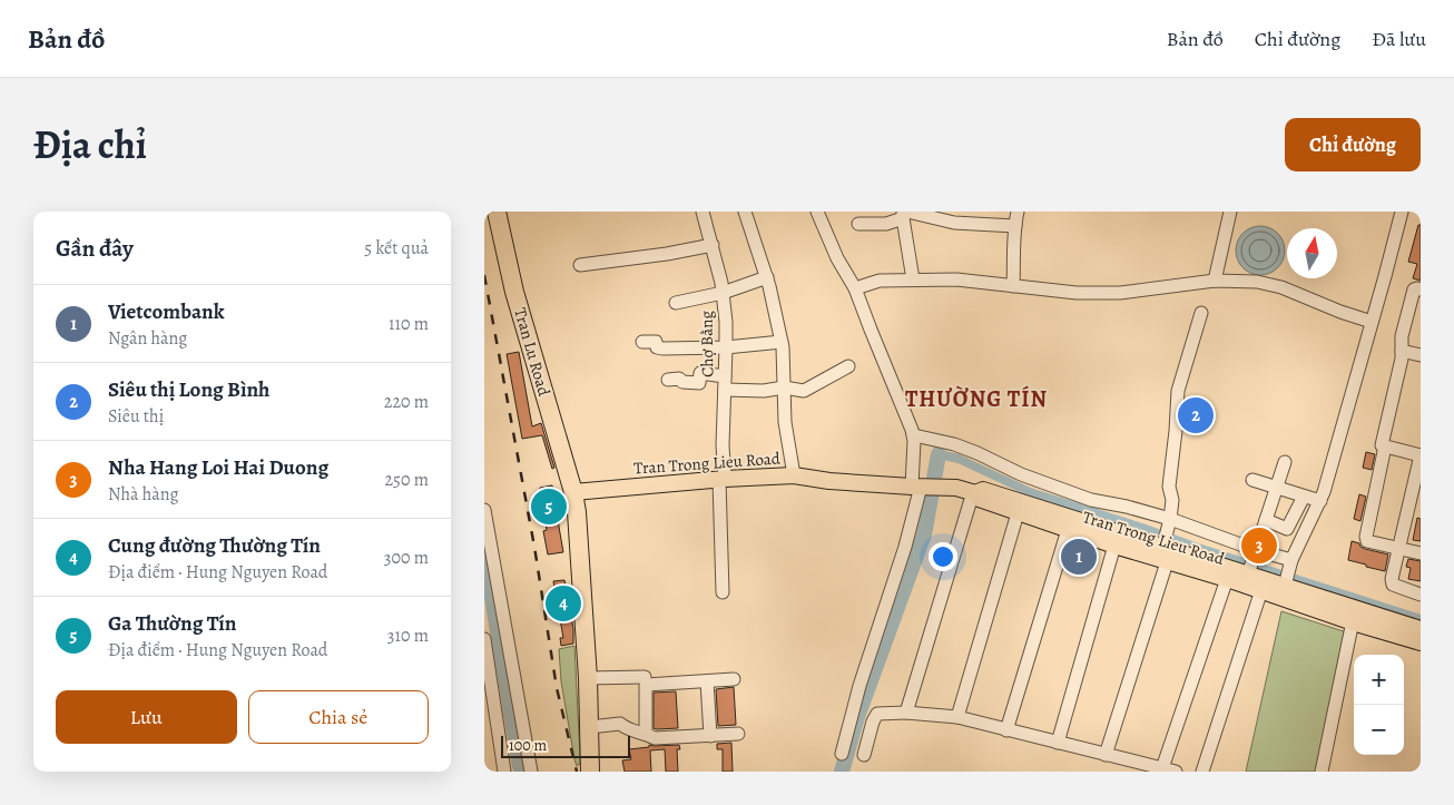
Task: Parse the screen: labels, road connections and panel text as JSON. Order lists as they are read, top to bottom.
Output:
{
  "streets": {
    "highway": ["Tran Lu Road"],
    "main road": ["Tran Trong Lieu Road"],
    "street": ["Chợ Bằng"]
  },
  "crossings": [
    ["Chợ Bằng", "Tran Trong Lieu Road"],
    ["Tran Lu Road", "Tran Trong Lieu Road"]
  ],
  "districts": ["THƯỜNG TÍN"],
  "scale_bar": "100 m",
  "north": "top",
  "page": {
    "header": "Bản đồ",
    "nav": ["Bản đồ", "Chỉ đường", "Đã lưu"],
    "title": "Địa chỉ",
    "buttons": [
      "Chỉ đường",
      ["Lưu", "Chia sẻ"]
    ],
    "heading": ["Gần đây", "5 kết quả"],
    "list": [
      {
        "mark": "1",
        "name": "Vietcombank",
        "note": "Ngân hàng",
        "value": "110 m"
      },
      {
        "mark": "2",
        "name": "Siêu thị Long Bình",
        "note": "Siêu thị",
        "value": "220 m"
      },
      {
        "mark": "3",
        "name": "Nha Hang Loi Hai Duong",
        "note": "Nhà hàng",
        "value": "250 m"
      },
      {
        "mark": "4",
        "name": "Cung đường Thường Tín",
        "note": "Địa điểm · Hung Nguyen Road",
        "value": "300 m"
      },
      {
        "mark": "5",
        "name": "Ga Thường Tín",
        "note": "Địa điểm · Hung Nguyen Road",
        "value": "310 m"
      }
    ],
    "pins": [
      "2",
      "5",
      "3",
      "1",
      "4"
    ],
    "map_buttons": ["+", "−"],
    "scale": "100 m"
  }
}
